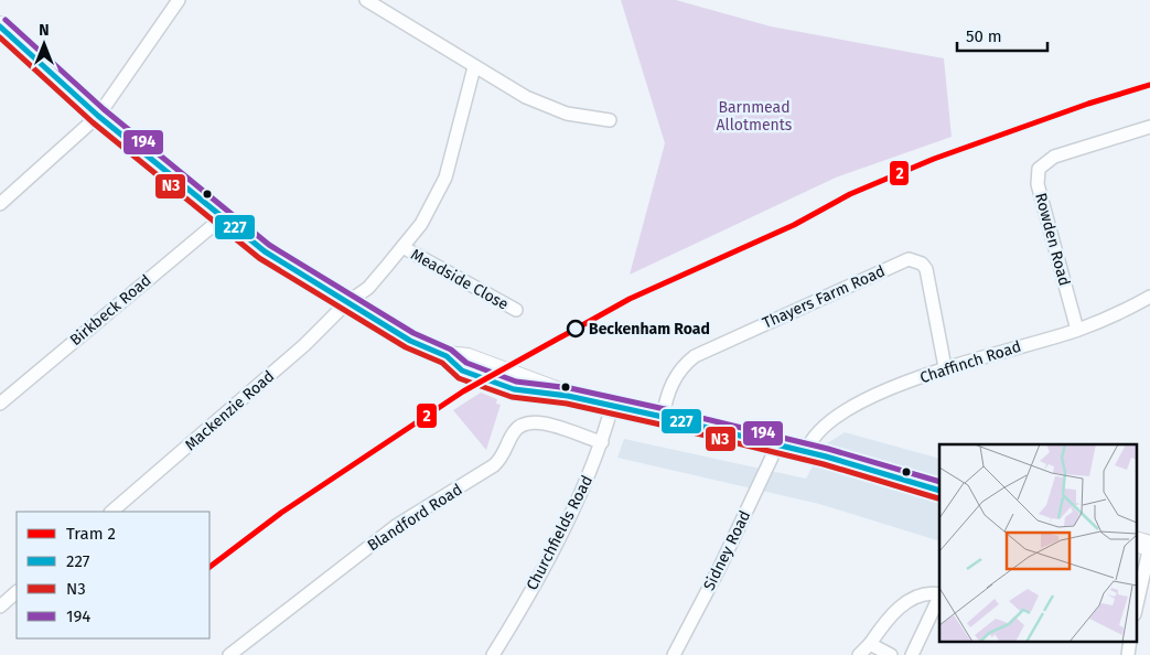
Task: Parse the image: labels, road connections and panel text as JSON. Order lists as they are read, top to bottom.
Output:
{
  "streets": {
    "street": [
      "Rowden Road",
      "Meadside Close",
      "Thayers Farm Road",
      "Birkbeck Road",
      "Chaffinch Road",
      "Mackenzie Road",
      "Blandford Road",
      "Churchfields Road",
      "Sidney Road"
    ]
  },
  "crossings": [
    ["Rowden Road", "Chaffinch Road"],
    ["Meadside Close", "Mackenzie Road"],
    ["Thayers Farm Road", "Chaffinch Road"],
    ["Blandford Road", "Churchfields Road"]
  ],
  "parks": ["Barnmead Allotments"],
  "places": ["Beckenham Road"],
  "lines": [
    "transit line 194",
    "transit line 227",
    "transit line N3",
    "tram line 2"
  ],
  "legend": [
    "Tram 2",
    "227",
    "N3",
    "194"
  ],
  "scale_bar": "50 m",
  "north": "top"
}
